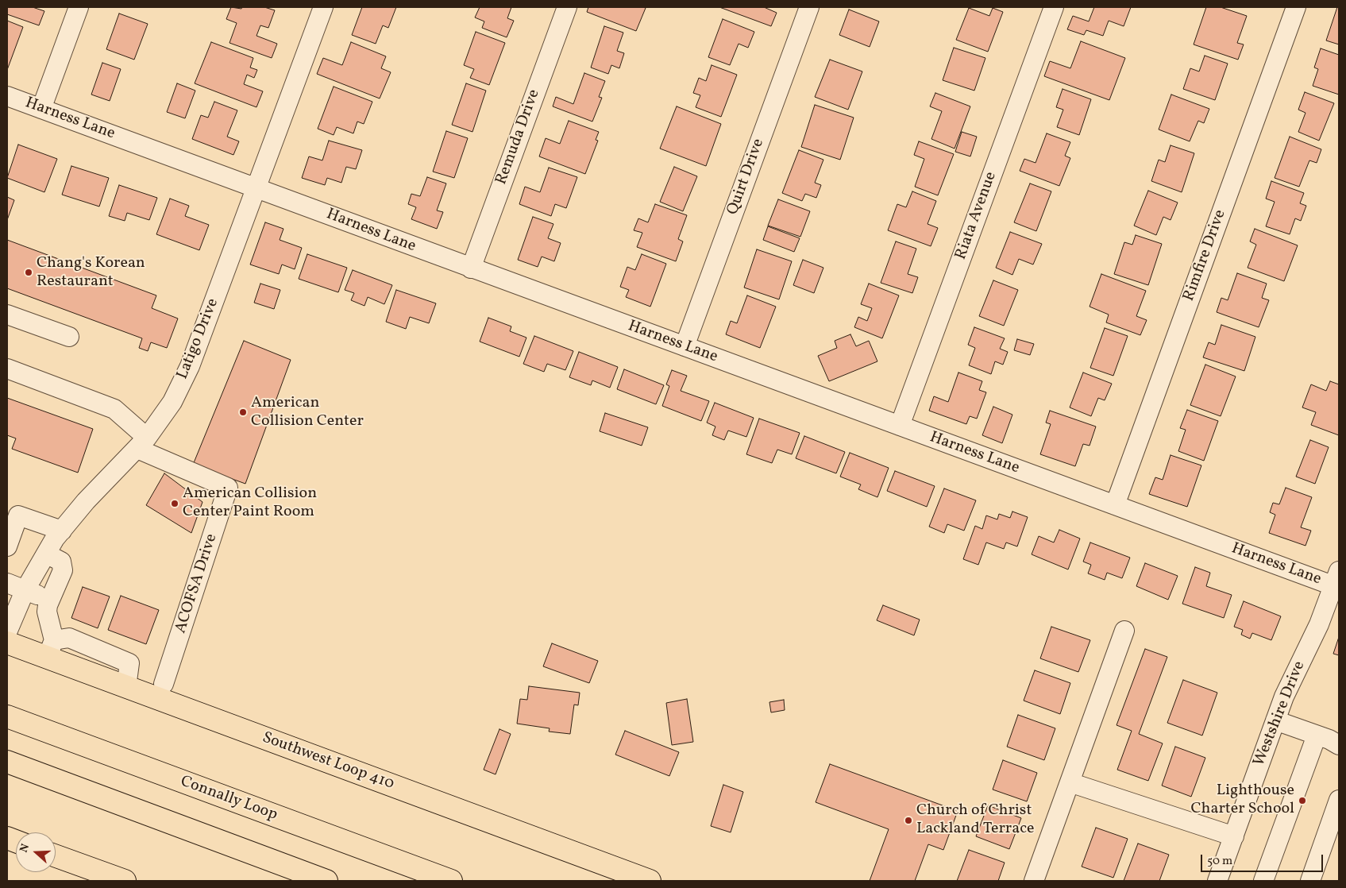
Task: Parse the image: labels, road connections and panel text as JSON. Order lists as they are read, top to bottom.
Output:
{
  "streets": {
    "main road": ["Southwest Loop 410", "Connally Loop"],
    "street": [
      "Harness Lane",
      "Remuda Drive",
      "Quirt Drive",
      "Riata Avenue",
      "Rimfire Drive",
      "Latigo Drive",
      "ACOFSA Drive",
      "Westshire Drive"
    ]
  },
  "crossings": [
    ["Harness Lane", "Remuda Drive"],
    ["Harness Lane", "Quirt Drive"],
    ["Harness Lane", "Riata Avenue"],
    ["Harness Lane", "Rimfire Drive"],
    ["Harness Lane", "Latigo Drive"],
    ["Harness Lane", "Westshire Drive"],
    ["Latigo Drive", "ACOFSA Drive"]
  ],
  "places": [
    "Chang's Korean Restaurant",
    "American Collision Center",
    "American Collision Center Paint Room",
    "Lighthouse Charter School",
    "Church of Christ Lackland Terrace"
  ],
  "scale_bar": "50 m",
  "north": "left"
}
